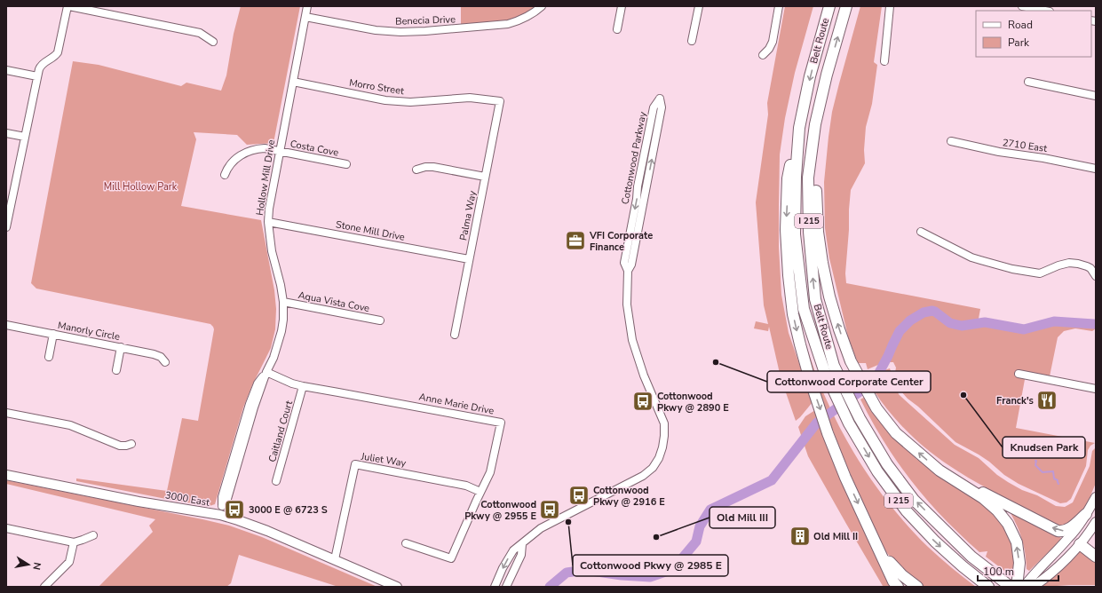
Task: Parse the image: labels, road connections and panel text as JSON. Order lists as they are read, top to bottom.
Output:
{
  "streets": {
    "highway": ["Belt Route", "I 215"],
    "main road": ["3000 East"],
    "street": [
      "Benecia Drive",
      "Morro Street",
      "2710 East",
      "Costa Cove",
      "Cottonwood Parkway",
      "Hollow Mill Drive",
      "Palma Way",
      "Stone Mill Drive",
      "Aqua Vista Cove",
      "Manorly Circle",
      "Anne Marie Drive",
      "Caitland Court",
      "Juliet Way"
    ]
  },
  "crossings": [
    ["Benecia Drive", "Hollow Mill Drive"],
    ["Morro Street", "Hollow Mill Drive"],
    ["Morro Street", "Palma Way"],
    ["Costa Cove", "Hollow Mill Drive"],
    ["Hollow Mill Drive", "Stone Mill Drive"],
    ["Hollow Mill Drive", "Aqua Vista Cove"],
    ["Hollow Mill Drive", "Anne Marie Drive"],
    ["Hollow Mill Drive", "3000 East"],
    ["Palma Way", "Stone Mill Drive"],
    ["Anne Marie Drive", "Caitland Court"],
    ["Anne Marie Drive", "Juliet Way"],
    ["Juliet Way", "3000 East"]
  ],
  "parks": ["Mill Hollow Park"],
  "places": {
    "office": ["VFI Corporate Finance"],
    "other": [
      "Cottonwood Corporate Center",
      "Knudsen Park",
      "Cottonwood Pkwy @ 2985 E",
      "Old Mill III"
    ],
    "restaurant": ["Franck's"],
    "bus stop": [
      "Cottonwood Pkwy @ 2890 E",
      "Cottonwood Pkwy @ 2916 E",
      "3000 E @ 6723 S",
      "Cottonwood Pkwy @ 2955 E"
    ],
    "building": ["Old Mill II"]
  },
  "legend": ["Road", "Park"],
  "scale_bar": "100 m",
  "north": "right"
}
